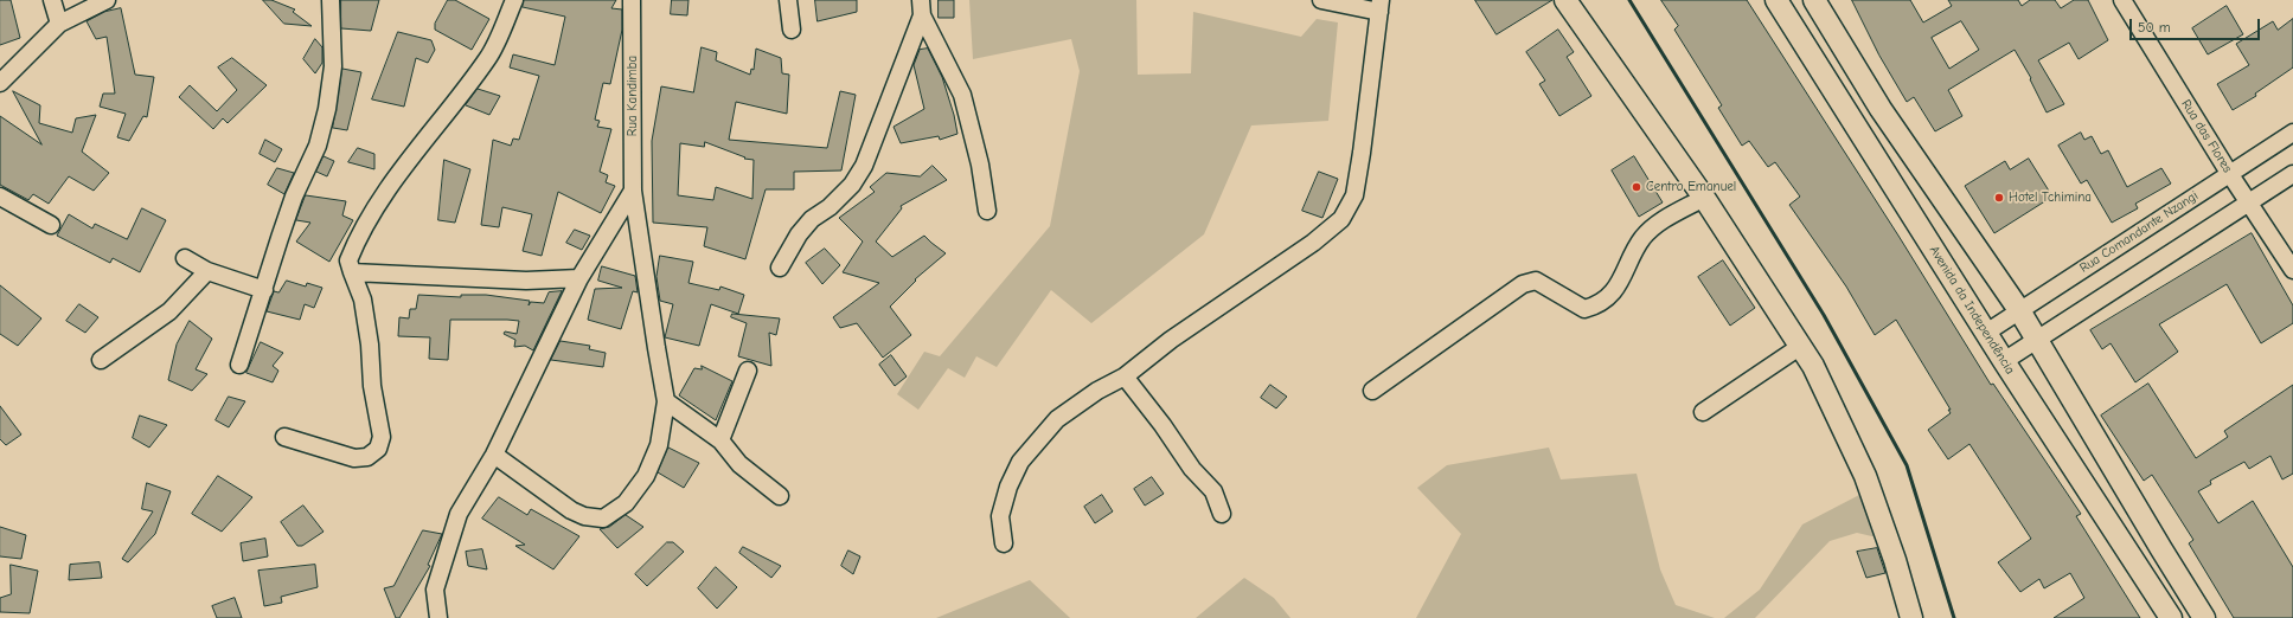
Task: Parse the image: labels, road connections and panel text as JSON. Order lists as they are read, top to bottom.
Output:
{
  "streets": {
    "main road": ["Avenida da Independência"],
    "street": ["Rua Kandimba", "Rua das Flores", "Rua Comandante Nzangi"]
  },
  "crossings": [
    ["Rua das Flores", "Rua Comandante Nzangi"],
    ["Rua Comandante Nzangi", "Avenida da Independência"]
  ],
  "places": ["Centro Emanuel", "Hotel Tchimina"],
  "scale_bar": "50 m"
}
